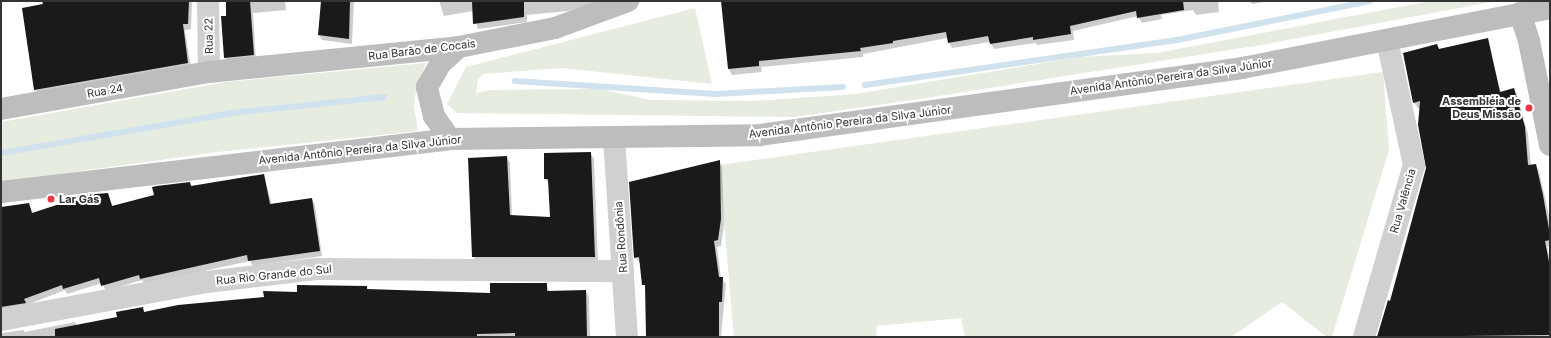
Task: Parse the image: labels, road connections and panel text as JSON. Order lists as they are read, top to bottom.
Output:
{
  "streets": {
    "street": [
      "Rua 22",
      "Rua Barão de Cocais",
      "Avenida Antônio Pereira da Silva Júnior",
      "Rua 24",
      "Rua Valência",
      "Rua Rondônia",
      "Rua Rio Grande do Sul"
    ]
  },
  "crossings": [
    ["Rua 22", "Rua Barão de Cocais"],
    ["Rua 22", "Rua 24"],
    ["Rua Barão de Cocais", "Rua 24"],
    ["Avenida Antônio Pereira da Silva Júnior", "Rua Valência"],
    ["Avenida Antônio Pereira da Silva Júnior", "Rua Rondônia"],
    ["Rua Rondônia", "Rua Rio Grande do Sul"]
  ],
  "places": ["Assembléia de Deus Missão", "Lar Gás"]
}
